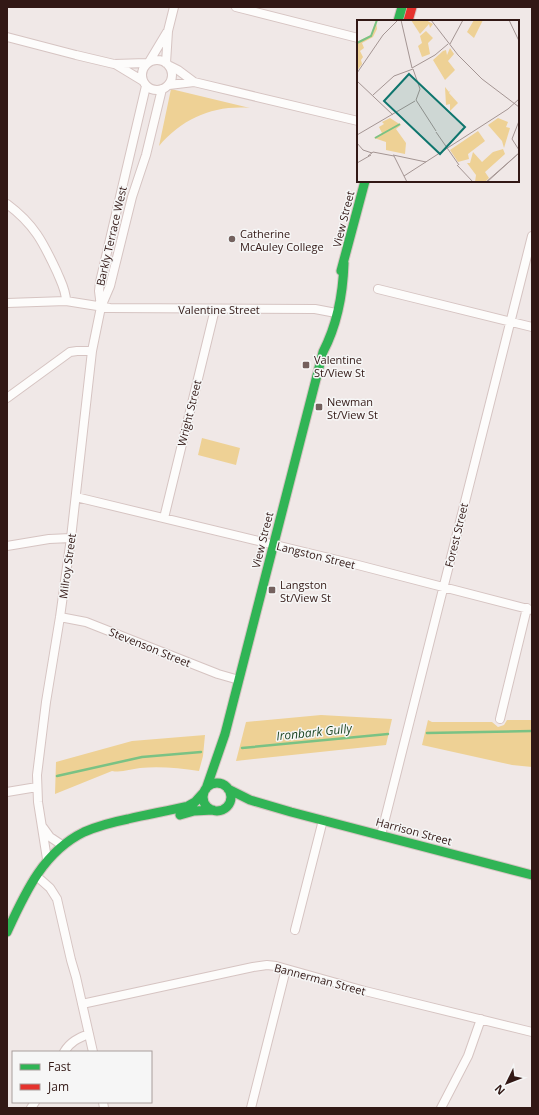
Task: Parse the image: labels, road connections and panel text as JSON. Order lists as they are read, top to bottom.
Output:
{
  "streets": {
    "street": [
      "View Street",
      "Barkly Terrace West",
      "Valentine Street",
      "Wright Street",
      "Forest Street",
      "Langston Street",
      "Milroy Street",
      "Stevenson Street",
      "Harrison Street",
      "Bannerman Street"
    ]
  },
  "crossings": [
    ["View Street", "Valentine Street"],
    ["View Street", "Langston Street"],
    ["View Street", "Stevenson Street"],
    ["View Street", "Harrison Street"],
    ["Barkly Terrace West", "Valentine Street"],
    ["Barkly Terrace West", "Milroy Street"],
    ["Valentine Street", "Wright Street"],
    ["Valentine Street", "Milroy Street"],
    ["Wright Street", "Langston Street"],
    ["Forest Street", "Langston Street"],
    ["Forest Street", "Harrison Street"],
    ["Langston Street", "Milroy Street"],
    ["Milroy Street", "Stevenson Street"]
  ],
  "water": ["Ironbark Gully"],
  "places": {
    "other": ["Catherine McAuley College"],
    "transit": ["Valentine St/View St", "Newman St/View St", "Langston St/View St"]
  },
  "legend": ["Fast", "Jam"],
  "north": "bottom left"
}
